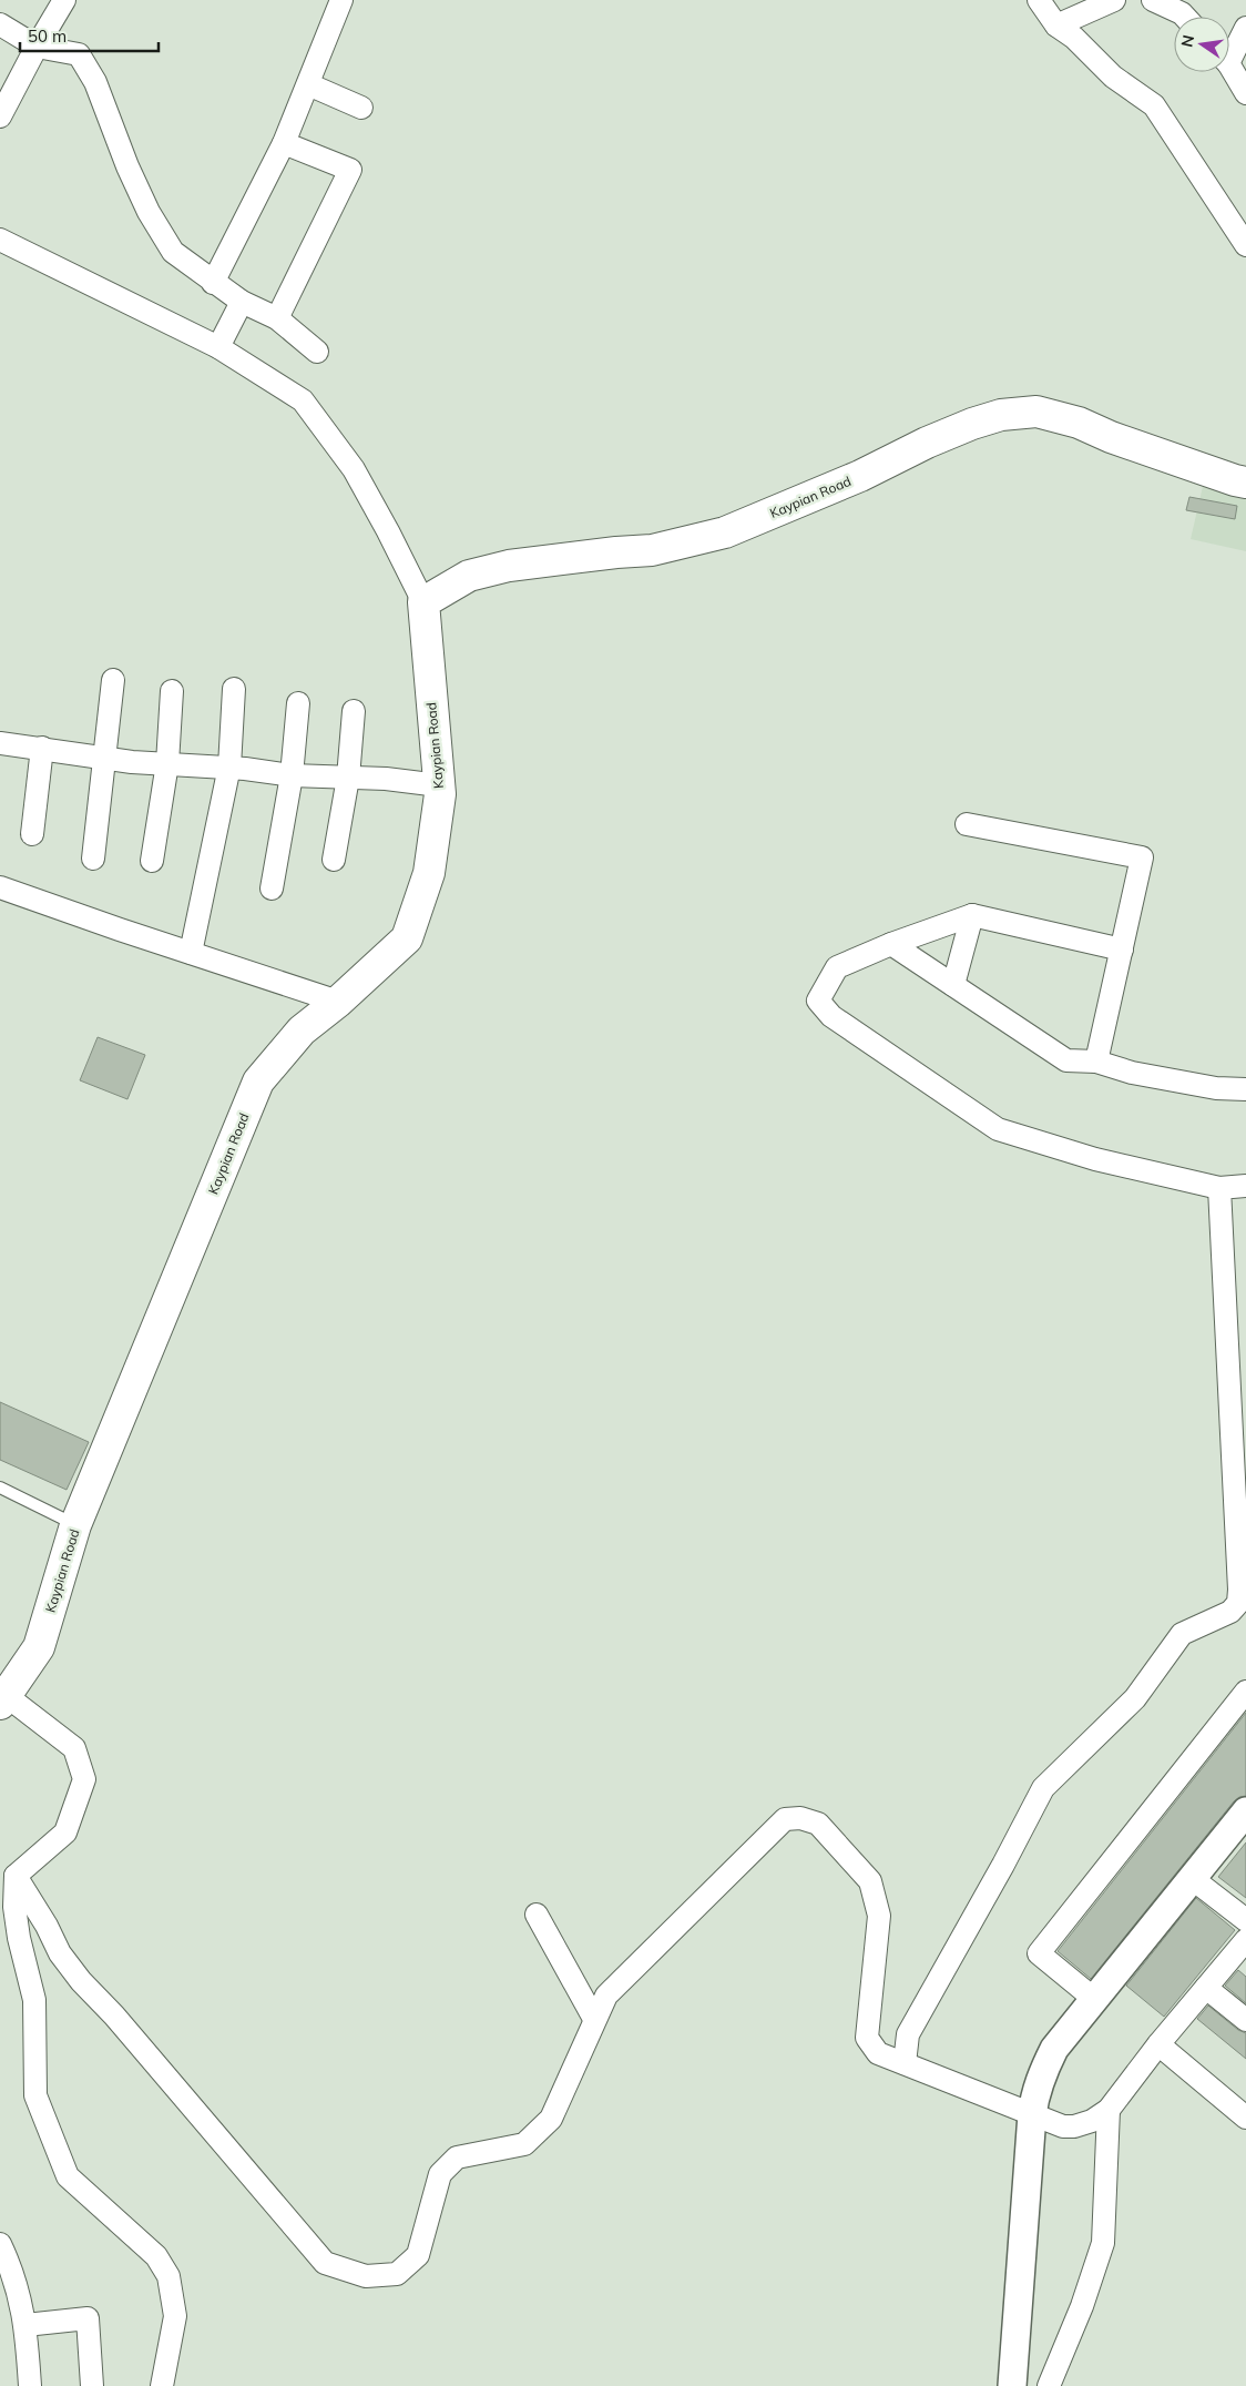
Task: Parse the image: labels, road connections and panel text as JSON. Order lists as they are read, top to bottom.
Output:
{
  "streets": {
    "main road": ["Kaypian Road"]
  },
  "scale_bar": "50 m",
  "north": "left"
}
